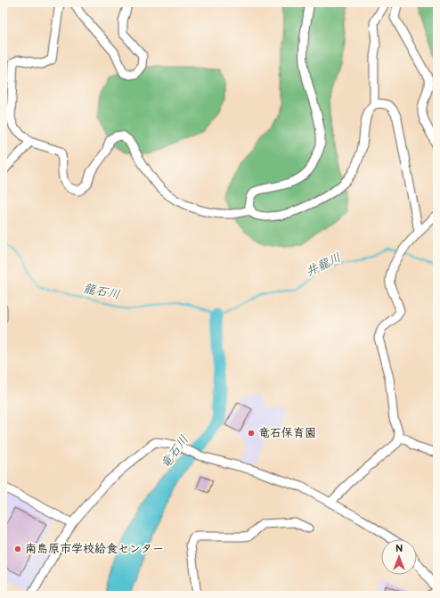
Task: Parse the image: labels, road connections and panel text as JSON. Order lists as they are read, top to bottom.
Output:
{
  "water": ["井龍川", "龍石川", "竜石川"],
  "places": ["竜石保育園", "南島原市学校給食センター"],
  "north": "top"
}
